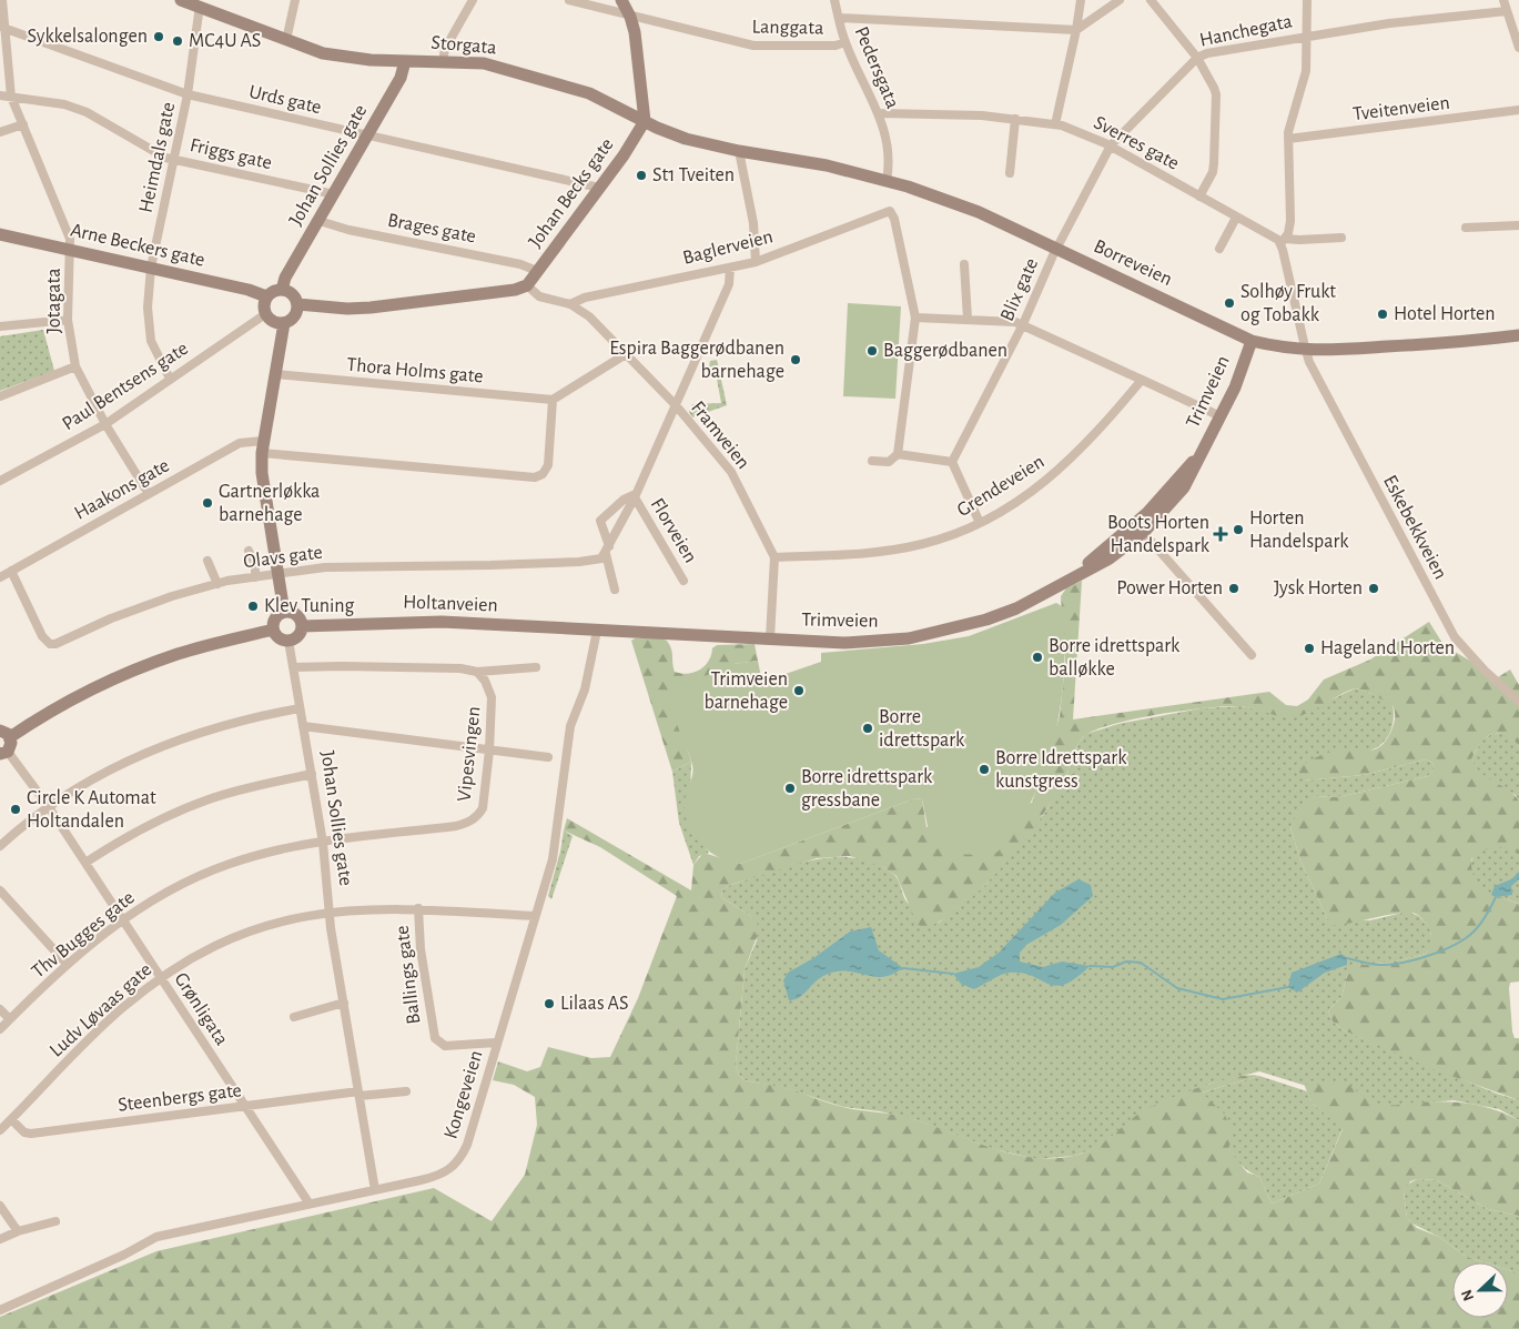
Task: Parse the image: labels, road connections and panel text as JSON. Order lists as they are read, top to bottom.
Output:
{
  "streets": {
    "main road": [
      "Storgata",
      "Johan Sollies gate",
      "Johan Becks gate",
      "Arne Beckers gate",
      "Borreveien",
      "Trimveien",
      "Holtanveien"
    ],
    "street": [
      "Langgata",
      "Hanchegata",
      "Pedersgata",
      "Urds gate",
      "Tveitenveien",
      "Sverres gate",
      "Friggs gate",
      "Heimdals gate",
      "Brages gate",
      "Baglerveien",
      "Blix gate",
      "Jotagata",
      "Thora Holms gate",
      "Paul Bentsens gate",
      "Framveien",
      "Grendeveien",
      "Haakons gate",
      "Eskebekkveien",
      "Florveien",
      "Olavs gate",
      "Vipesvingen",
      "Thv Bugges gate",
      "Ballings gate",
      "Grønligata",
      "Ludv Løvaas gate",
      "Kongeveien",
      "Steenbergs gate"
    ]
  },
  "crossings": [
    ["Langgata", "Pedersgata"],
    ["Hanchegata", "Sverres gate"],
    ["Hanchegata", "Borreveien"],
    ["Hanchegata", "Blix gate"],
    ["Storgata", "Heimdals gate"],
    ["Storgata", "Johan Sollies gate"],
    ["Storgata", "Johan Becks gate"],
    ["Storgata", "Borreveien"],
    ["Pedersgata", "Sverres gate"],
    ["Pedersgata", "Borreveien"],
    ["Urds gate", "Heimdals gate"],
    ["Urds gate", "Johan Sollies gate"],
    ["Urds gate", "Johan Becks gate"],
    ["Urds gate", "Jotagata"],
    ["Sverres gate", "Eskebekkveien"],
    ["Friggs gate", "Heimdals gate"],
    ["Friggs gate", "Johan Sollies gate"],
    ["Friggs gate", "Jotagata"],
    ["Heimdals gate", "Arne Beckers gate"],
    ["Heimdals gate", "Paul Bentsens gate"],
    ["Johan Sollies gate", "Brages gate"],
    ["Johan Sollies gate", "Arne Beckers gate"],
    ["Johan Sollies gate", "Paul Bentsens gate"],
    ["Johan Sollies gate", "Holtanveien"],
    ["Johan Sollies gate", "Vipesvingen"],
    ["Johan Sollies gate", "Thv Bugges gate"],
    ["Johan Sollies gate", "Ludv Løvaas gate"],
    ["Johan Sollies gate", "Kongeveien"],
    ["Johan Sollies gate", "Steenbergs gate"],
    ["Johan Becks gate", "Brages gate"],
    ["Johan Becks gate", "Framveien"],
    ["Arne Beckers gate", "Jotagata"],
    ["Arne Beckers gate", "Paul Bentsens gate"],
    ["Baglerveien", "Framveien"],
    ["Borreveien", "Blix gate"],
    ["Borreveien", "Trimveien"],
    ["Borreveien", "Eskebekkveien"],
    ["Jotagata", "Paul Bentsens gate"],
    ["Jotagata", "Haakons gate"],
    ["Thora Holms gate", "Haakons gate"],
    ["Trimveien", "Framveien"],
    ["Trimveien", "Holtanveien"],
    ["Trimveien", "Kongeveien"],
    ["Framveien", "Grendeveien"],
    ["Haakons gate", "Olavs gate"],
    ["Holtanveien", "Kongeveien"],
    ["Vipesvingen", "Thv Bugges gate"],
    ["Thv Bugges gate", "Grønligata"],
    ["Ballings gate", "Ludv Løvaas gate"],
    ["Ballings gate", "Kongeveien"],
    ["Grønligata", "Ludv Løvaas gate"],
    ["Grønligata", "Kongeveien"],
    ["Grønligata", "Steenbergs gate"],
    ["Ludv Løvaas gate", "Kongeveien"],
    ["Ludv Løvaas gate", "Steenbergs gate"]
  ],
  "places": {
    "other": [
      "Sykkelsalongen",
      "MC4U AS",
      "St1 Tveiten",
      "Solhøy Frukt og Tobakk",
      "Hotel Horten",
      "Baggerødbanen",
      "Espira Baggerødbanen barnehage",
      "Gartnerløkka barnehage",
      "Horten Handelspark",
      "Power Horten",
      "Jysk Horten",
      "Klev Tuning",
      "Hageland Horten",
      "Borre idrettspark balløkke",
      "Trimveien barnehage",
      "Borre idrettspark",
      "Borre Idrettspark kunstgress",
      "Borre idrettspark gressbane",
      "Circle K Automat Holtandalen",
      "Lilaas AS"
    ],
    "health": ["Boots Horten Handelspark"]
  },
  "north": "left"
}
